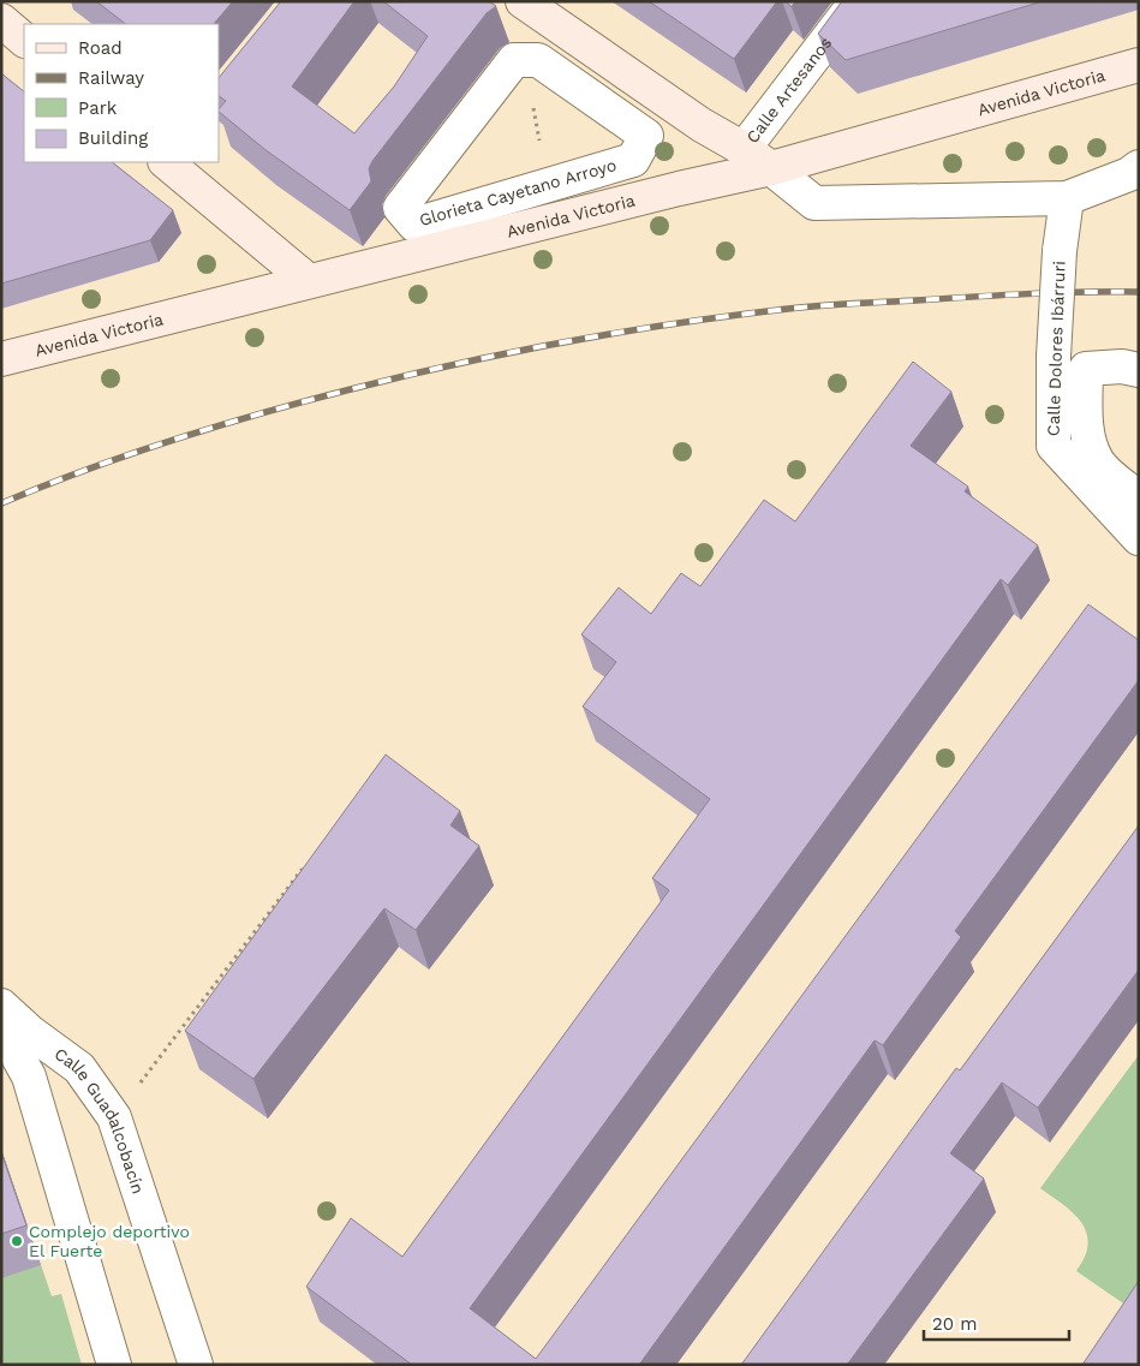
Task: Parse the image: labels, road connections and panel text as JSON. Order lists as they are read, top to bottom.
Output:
{
  "streets": {
    "main road": ["Avenida Victoria"],
    "street": [
      "Calle Artesanos",
      "Glorieta Cayetano Arroyo",
      "Calle Dolores Ibárruri",
      "Calle Guadalcobacín"
    ]
  },
  "places": ["Complejo deportivo El Fuerte"],
  "legend": [
    "Road",
    "Railway",
    "Park",
    "Building"
  ],
  "scale_bar": "20 m"
}
